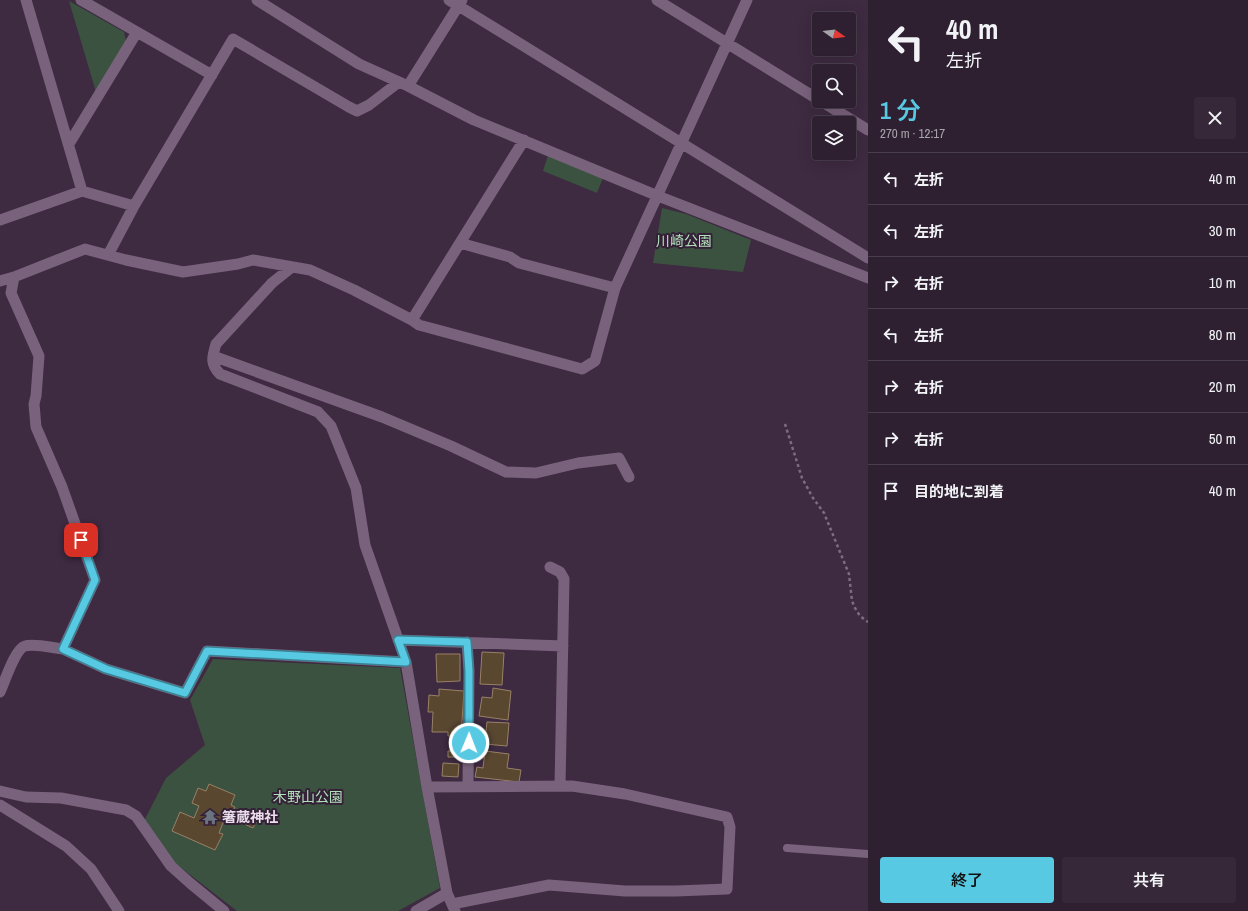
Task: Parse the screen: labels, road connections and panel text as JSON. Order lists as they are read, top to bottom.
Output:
{
  "parks": ["川崎公園", "木野山公園"],
  "places": {
    "temple": ["箸蔵神社"]
  },
  "north": "right",
  "page": {
    "turn": ["40 m", "左折"],
    "heading": ["1 分", "270 m · 12:17"],
    "list": [
      {
        "name": "左折",
        "value": "40 m"
      },
      {
        "name": "左折",
        "value": "30 m"
      },
      {
        "name": "右折",
        "value": "10 m"
      },
      {
        "name": "左折",
        "value": "80 m"
      },
      {
        "name": "右折",
        "value": "20 m"
      },
      {
        "name": "右折",
        "value": "50 m"
      },
      {
        "name": "目的地に到着",
        "value": "40 m"
      }
    ],
    "buttons": ["終了", "共有"]
  }
}
